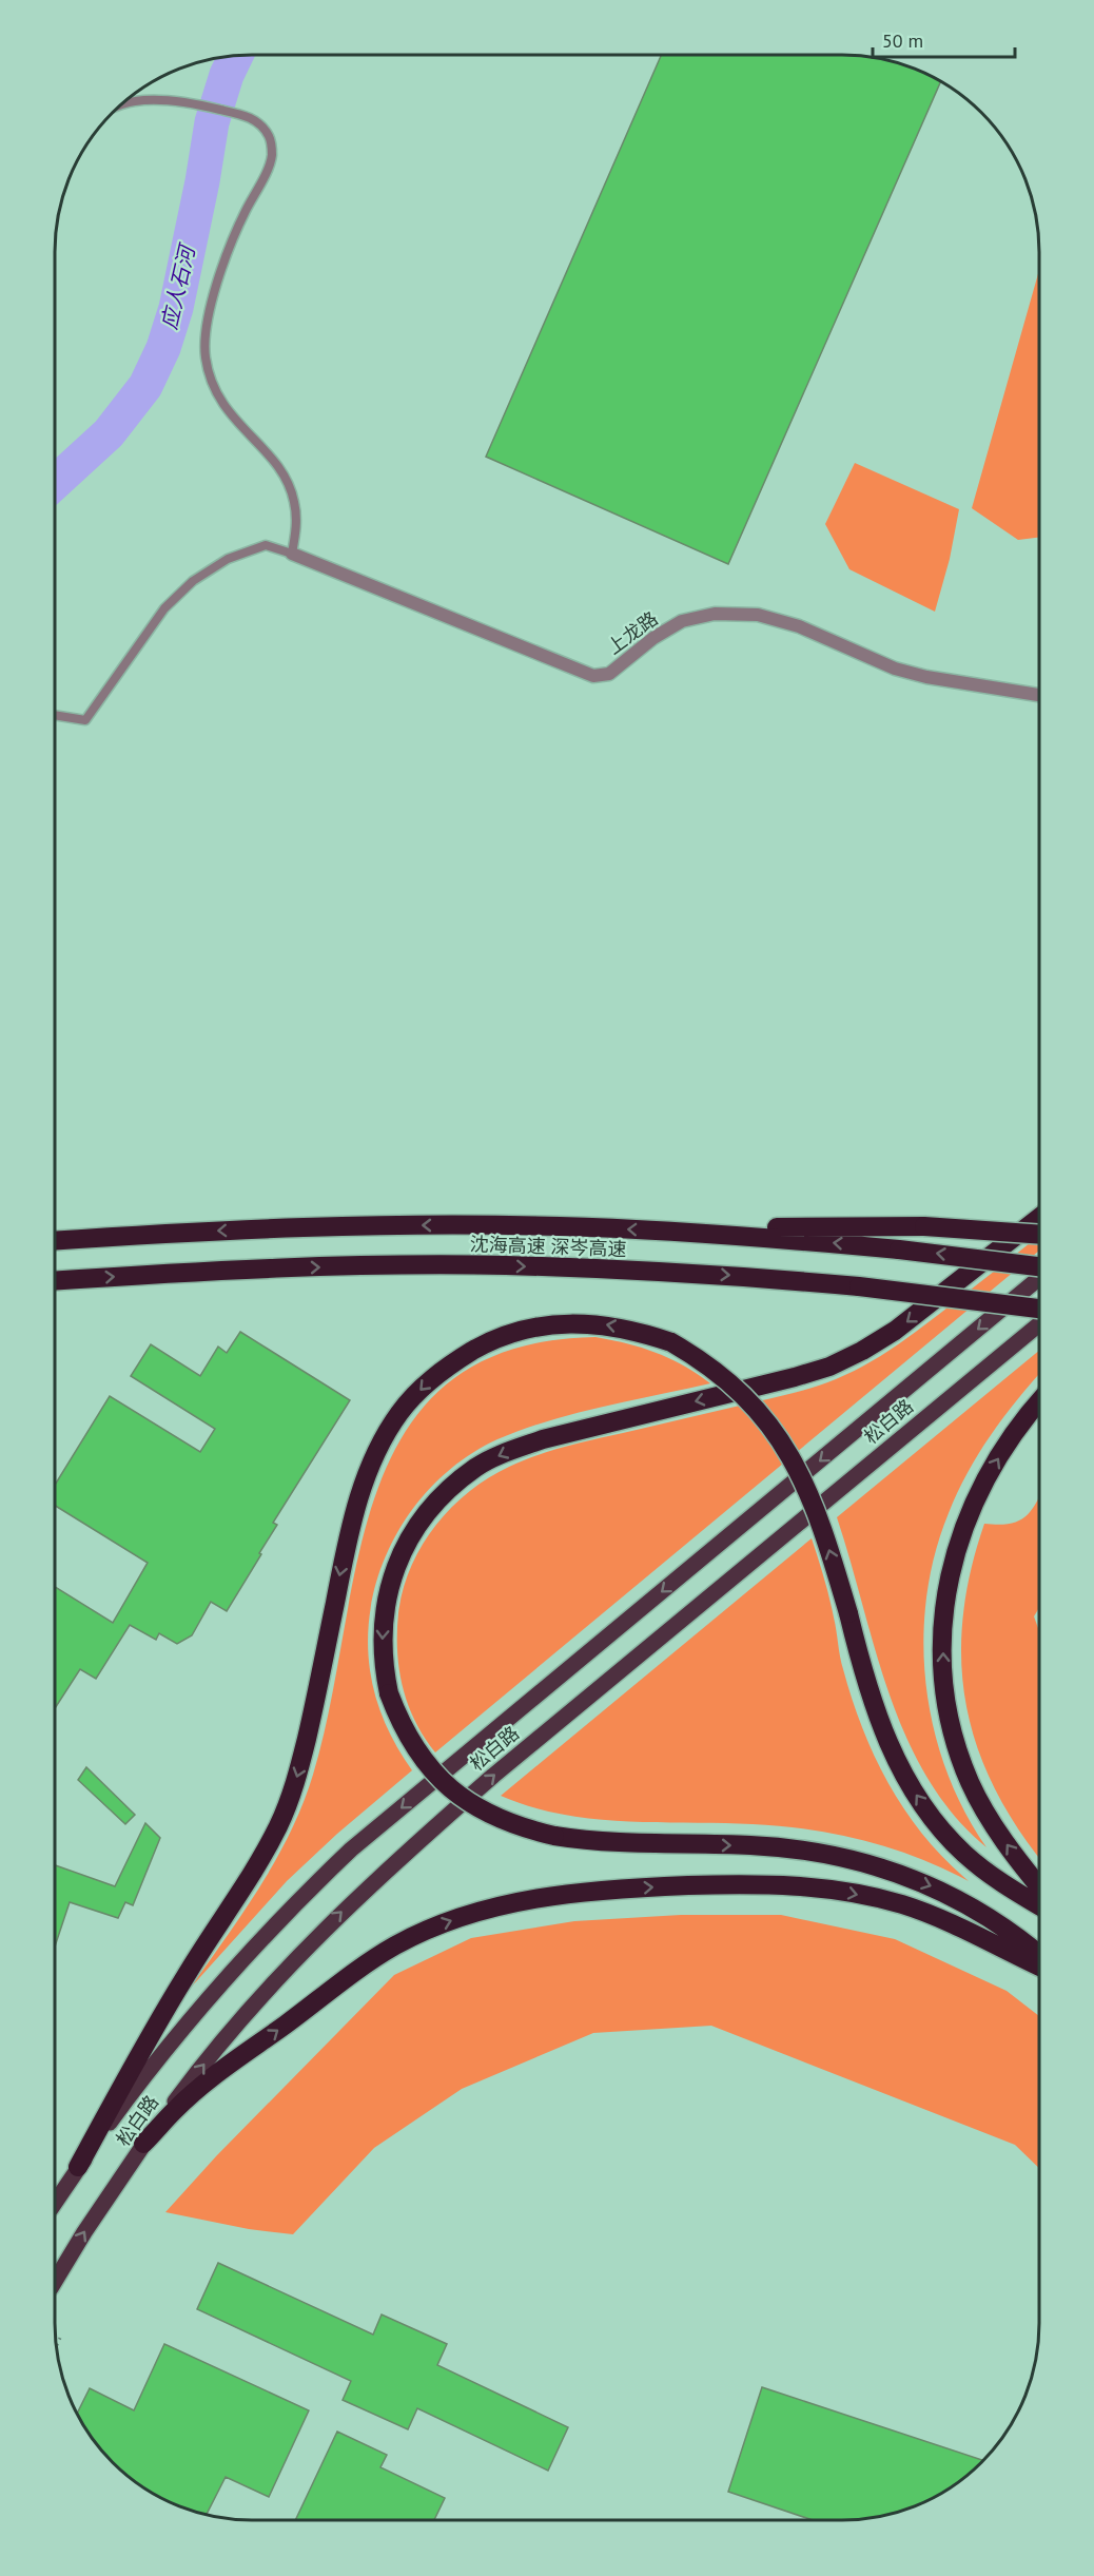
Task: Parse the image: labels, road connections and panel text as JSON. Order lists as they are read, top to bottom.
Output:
{
  "streets": {
    "highway": ["沈海高速 深岑高速"],
    "main road": ["松白路"],
    "street": ["上龙路"]
  },
  "water": ["应人石河"],
  "scale_bar": "50 m"
}
